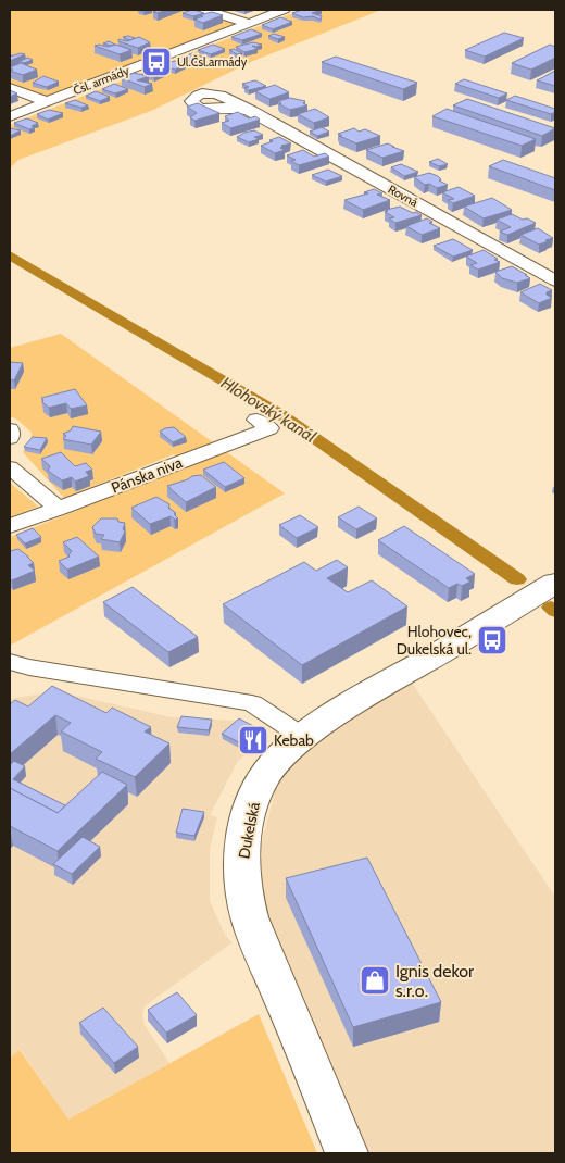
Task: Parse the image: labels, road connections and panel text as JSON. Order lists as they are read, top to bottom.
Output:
{
  "streets": {
    "main road": ["Dukelská"],
    "street": ["Čsl. armády", "Rovná", "Pánska niva"]
  },
  "water": ["Hlohovský kanál"],
  "places": {
    "bus stop": ["Ul.Čsl.armády", "Hlohovec, Dukelská ul."],
    "restaurant": ["Kebab"],
    "shop": ["Ignis dekor s.r.o."]
  }
}
